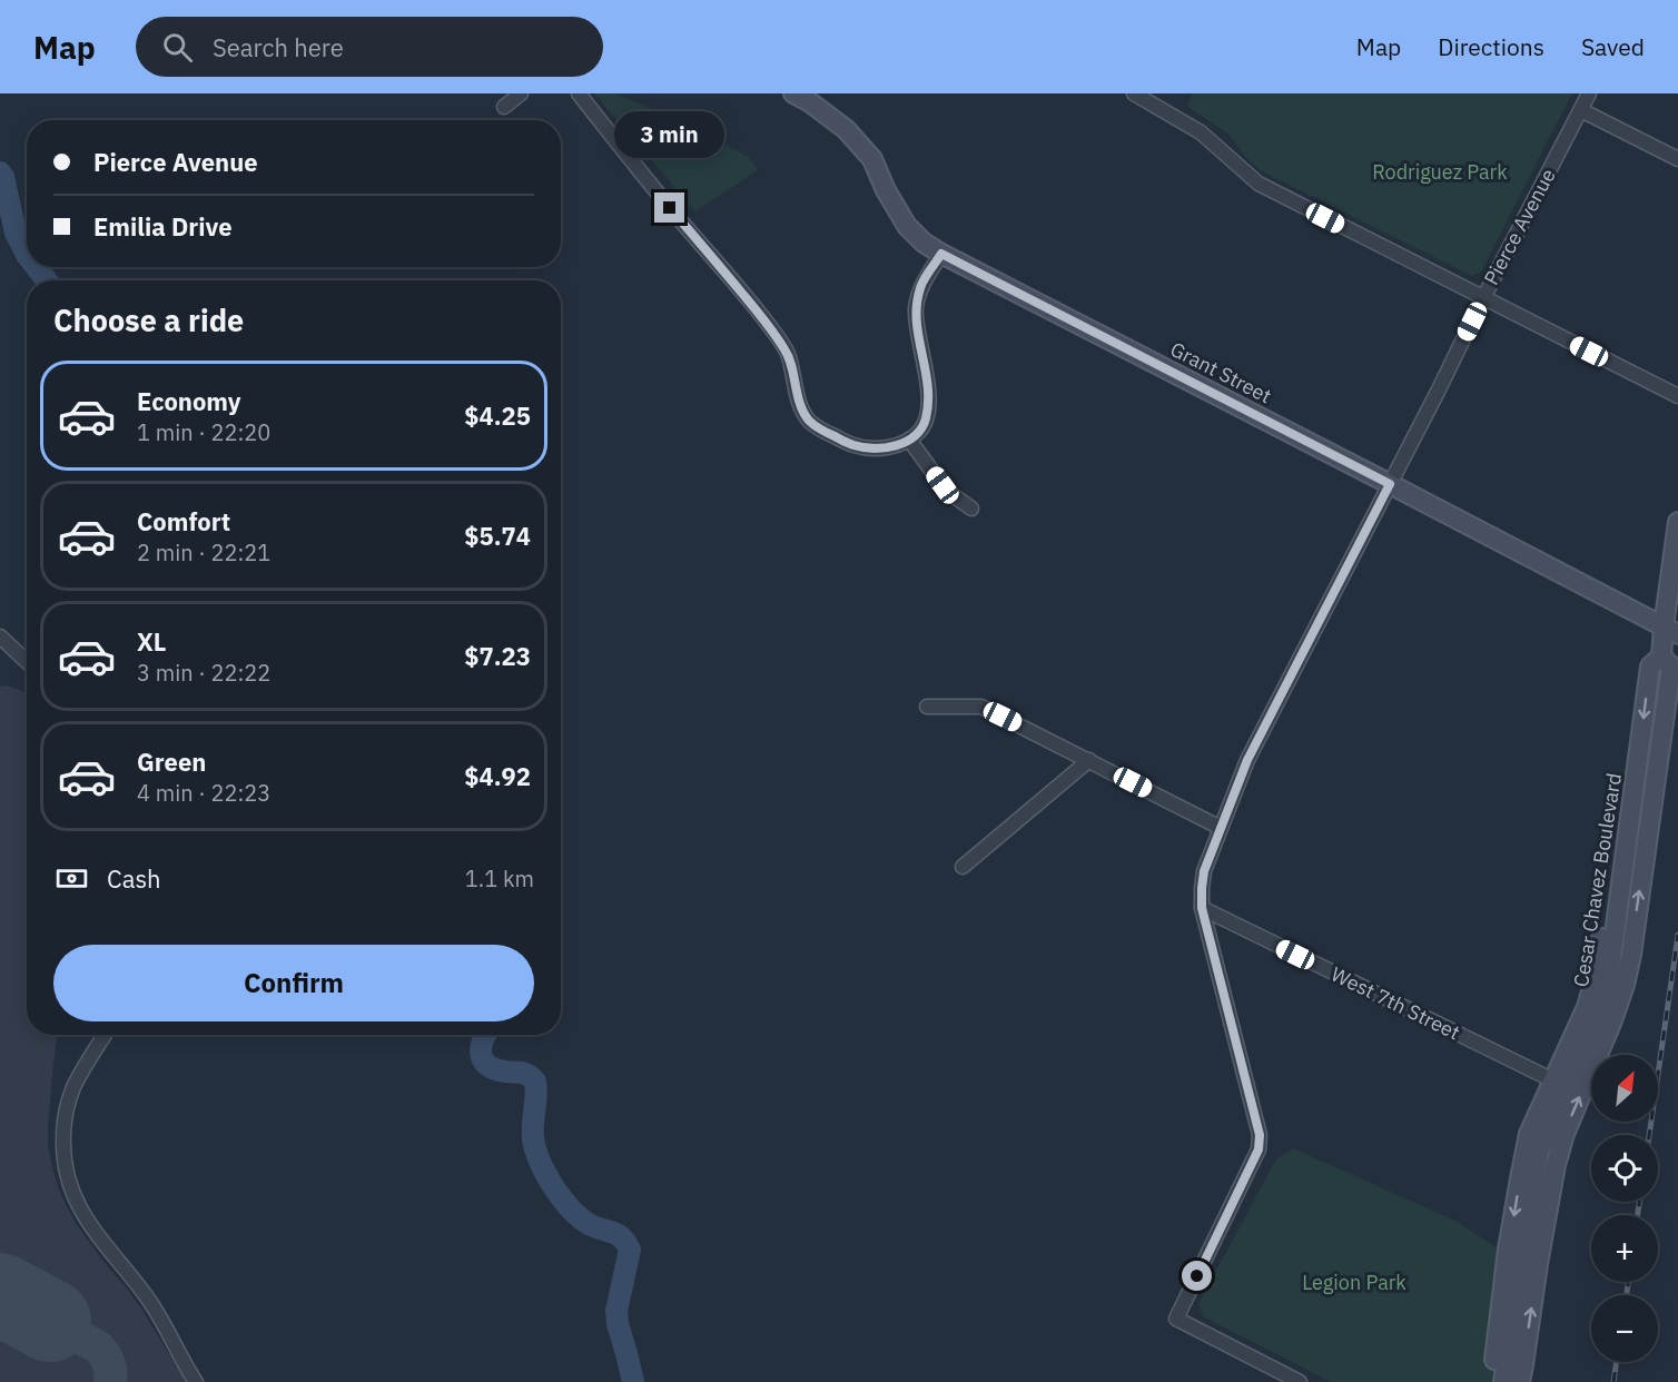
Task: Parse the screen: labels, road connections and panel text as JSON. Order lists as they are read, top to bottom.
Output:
{
  "streets": {
    "main road": ["Grant Street", "Cesar Chavez Boulevard"],
    "street": ["Pierce Avenue", "West 7th Street"]
  },
  "crossings": [
    ["Pierce Avenue", "Grant Street"],
    ["Pierce Avenue", "West 7th Street"],
    ["Grant Street", "Cesar Chavez Boulevard"]
  ],
  "parks": ["Rodriguez Park", "Legion Park"],
  "north": "top right",
  "page": {
    "header": "Map",
    "search": "Search here",
    "nav": ["Map", "Directions", "Saved"],
    "bubble": "3 min",
    "banner": ["Pierce Avenue", "Emilia Drive"],
    "heading": "Choose a ride",
    "list": [
      {
        "name": "Economy",
        "note": "1 min · 22:20",
        "value": "$4.25"
      },
      {
        "name": "Comfort",
        "note": "2 min · 22:21",
        "value": "$5.74"
      },
      {
        "name": "XL",
        "note": "3 min · 22:22",
        "value": "$7.23"
      },
      {
        "name": "Green",
        "note": "4 min · 22:23",
        "value": "$4.92"
      }
    ],
    "pay": ["Cash", "1.1 km"],
    "buttons": "Confirm",
    "map_buttons": ["+", "−"]
  }
}
